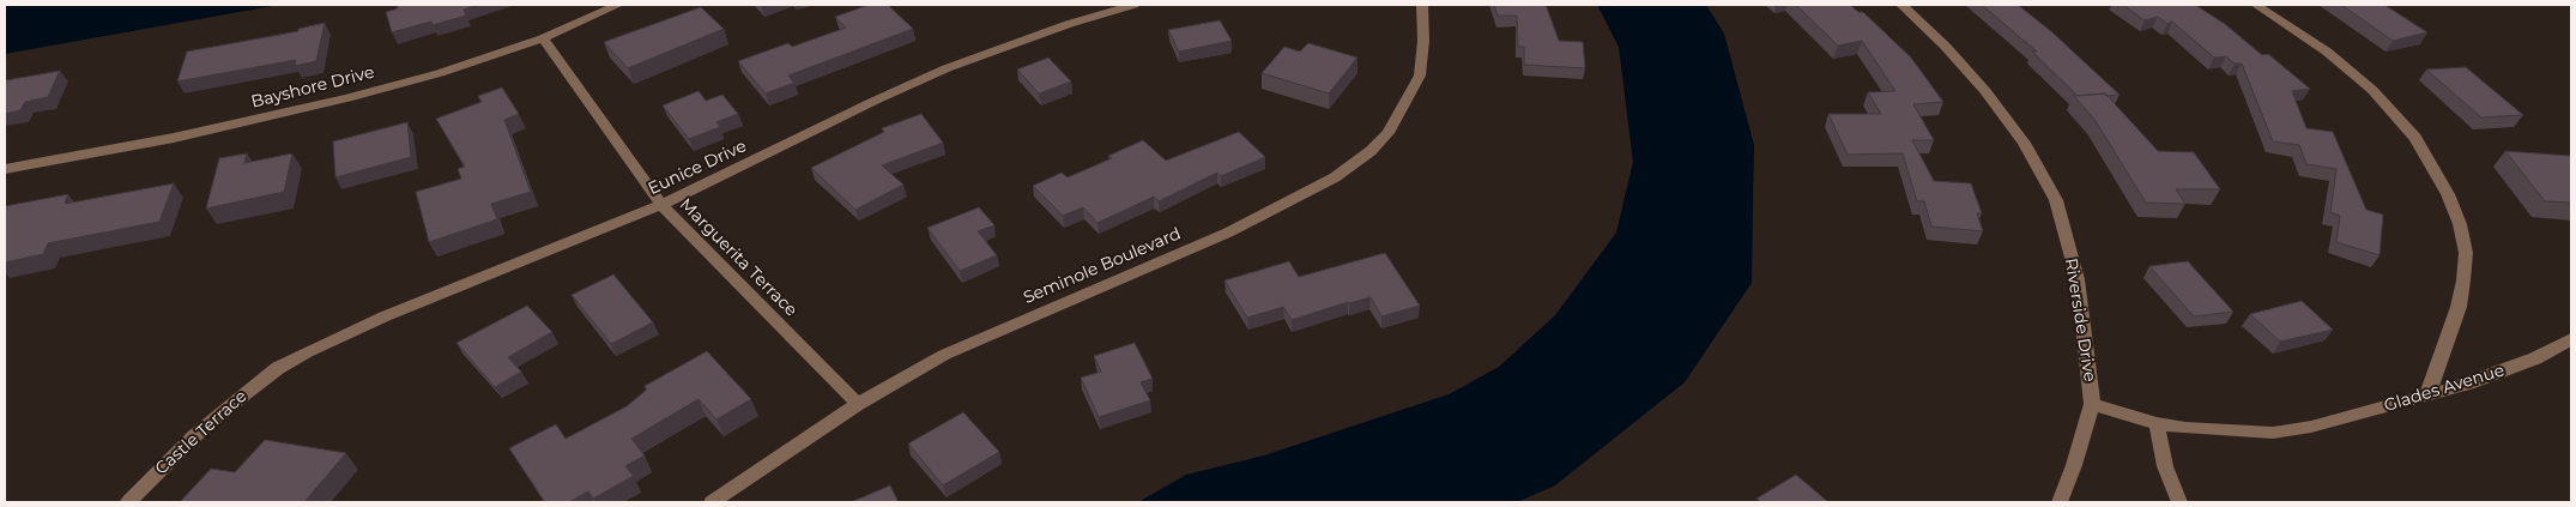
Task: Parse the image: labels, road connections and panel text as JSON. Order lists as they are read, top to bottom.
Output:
{
  "streets": {
    "street": [
      "Bayshore Drive",
      "Eunice Drive",
      "Marguerita Terrace",
      "Seminole Boulevard",
      "Riverside Drive",
      "Glades Avenue",
      "Castle Terrace"
    ]
  },
  "crossings": [
    ["Bayshore Drive", "Marguerita Terrace"],
    ["Eunice Drive", "Marguerita Terrace"],
    ["Eunice Drive", "Castle Terrace"],
    ["Marguerita Terrace", "Seminole Boulevard"],
    ["Riverside Drive", "Glades Avenue"]
  ]
}
